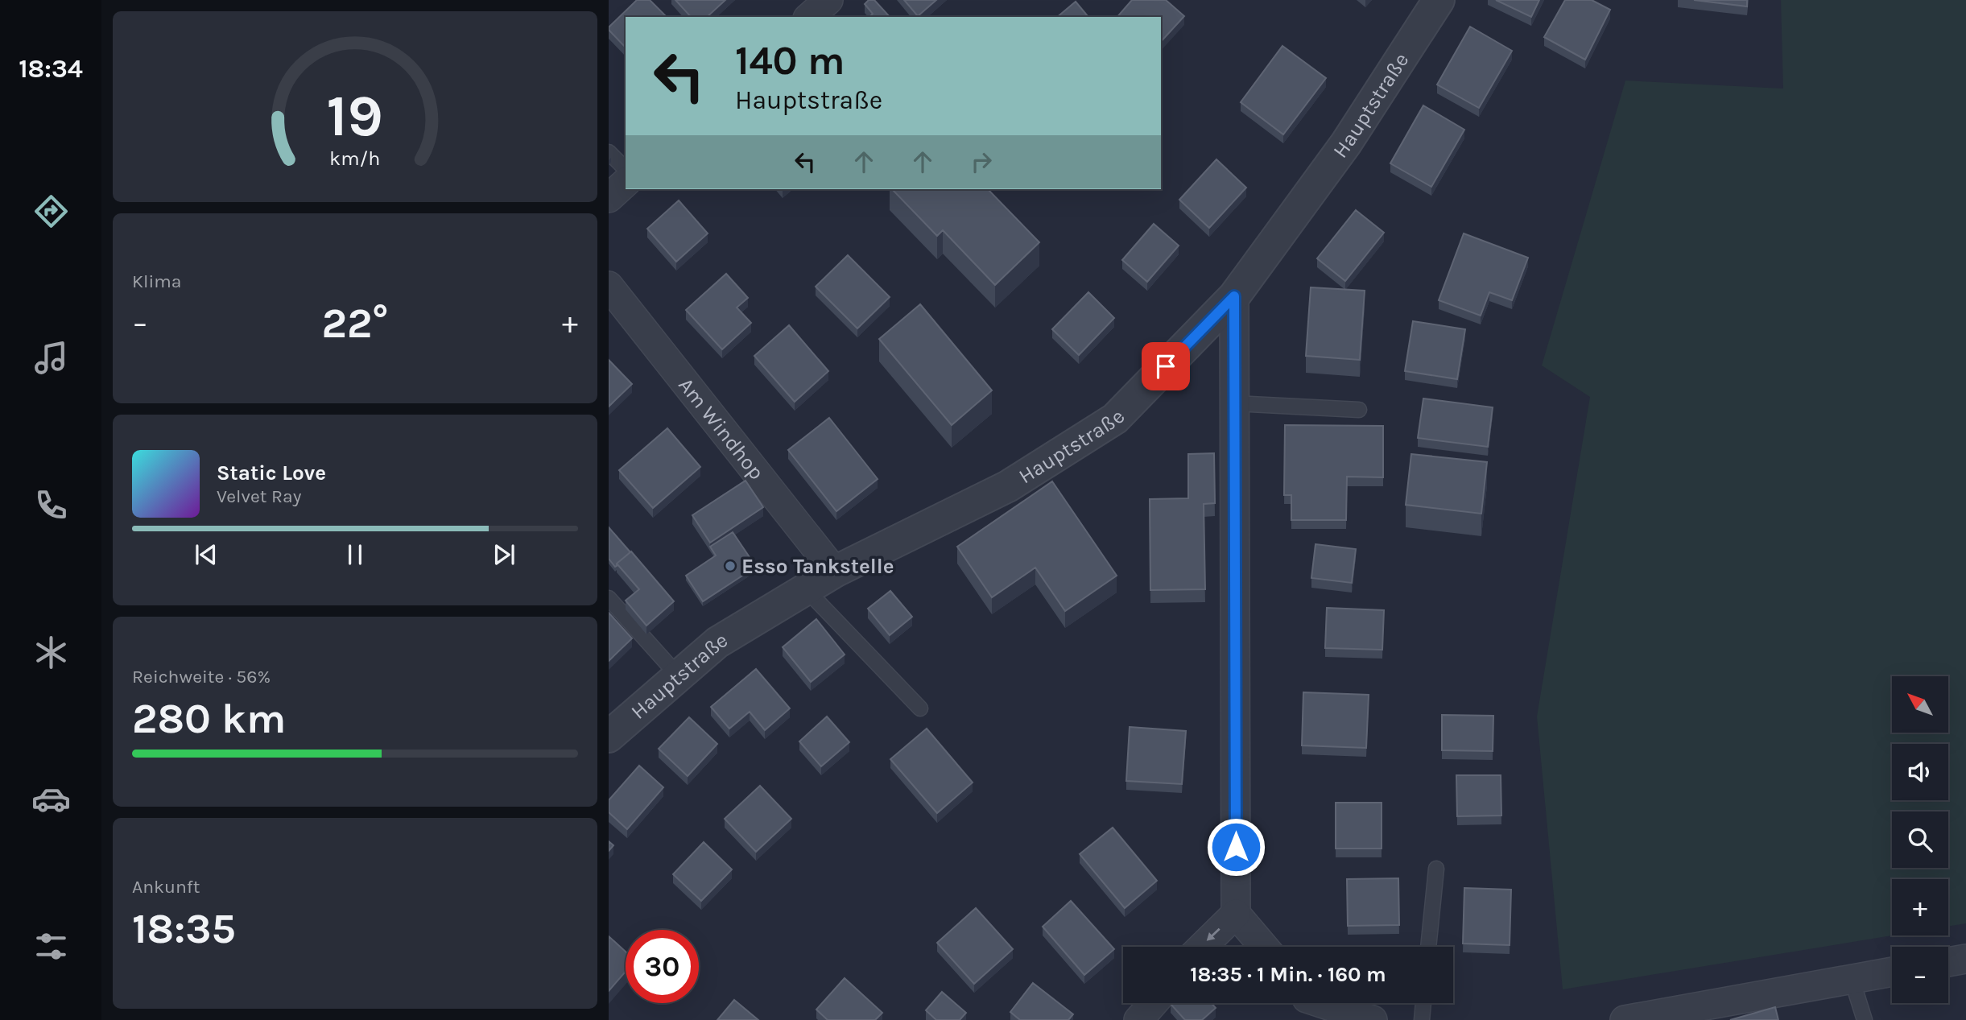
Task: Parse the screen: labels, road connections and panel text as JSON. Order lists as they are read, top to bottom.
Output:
{
  "streets": {
    "street": ["Hauptstraße", "Am Windhop"]
  },
  "crossings": [
    ["Hauptstraße", "Am Windhop"]
  ],
  "places": ["Esso Tankstelle"],
  "north": "top left",
  "page": {
    "tabs": "18:34",
    "turn": ["140 m", "Hauptstraße"],
    "tile": [
      "Klima",
      ["Reichweite · 56%", "280 km"],
      ["Ankunft", "18:35"]
    ],
    "heat": ["−", "22°", "+"],
    "song": ["Static Love", "Velvet Ray"],
    "map_buttons": ["+", "−"],
    "limit": "30",
    "trip": "18:35 · 1 Min. · 160 m",
    "gauge": ["19", "km/h"]
  }
}
